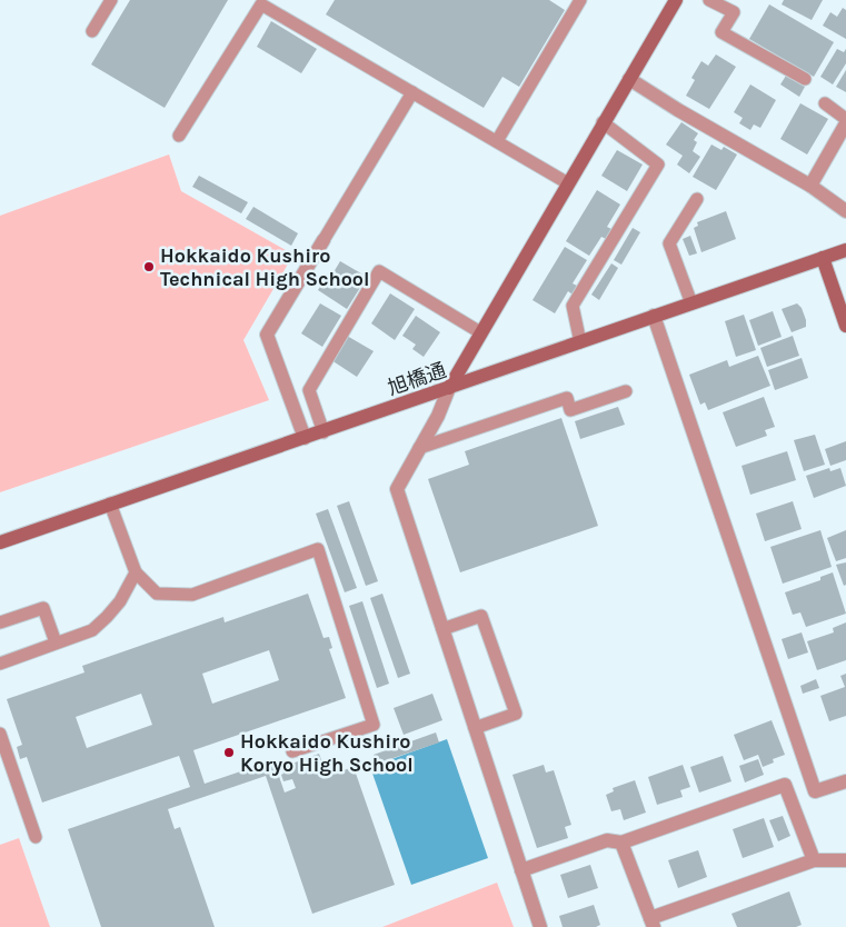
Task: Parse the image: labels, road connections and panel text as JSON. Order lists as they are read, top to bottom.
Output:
{
  "streets": {
    "street": ["旭橋通"]
  },
  "places": ["Hokkaido Kushiro Technical High School", "Hokkaido Kushiro Koryo High School"]
}
